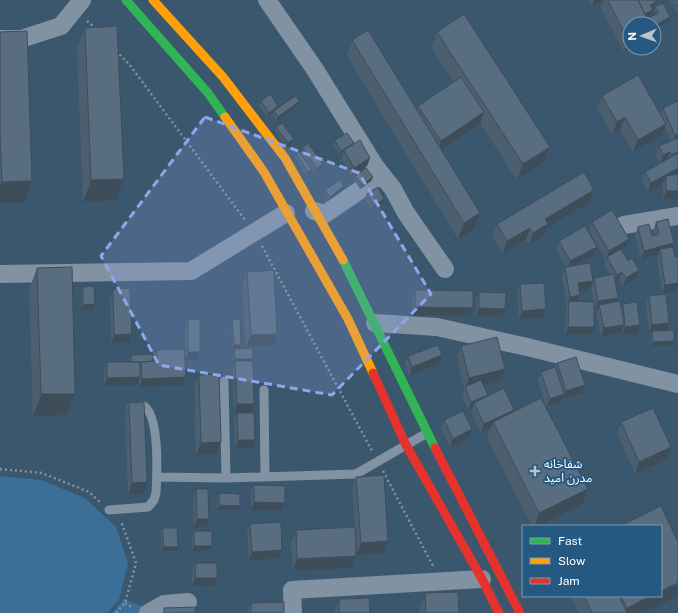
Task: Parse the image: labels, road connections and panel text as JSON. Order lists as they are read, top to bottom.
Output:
{
  "places": {
    "health": ["شفاخانه مدرن امید"]
  },
  "legend": ["Fast", "Slow", "Jam"],
  "north": "left"
}
